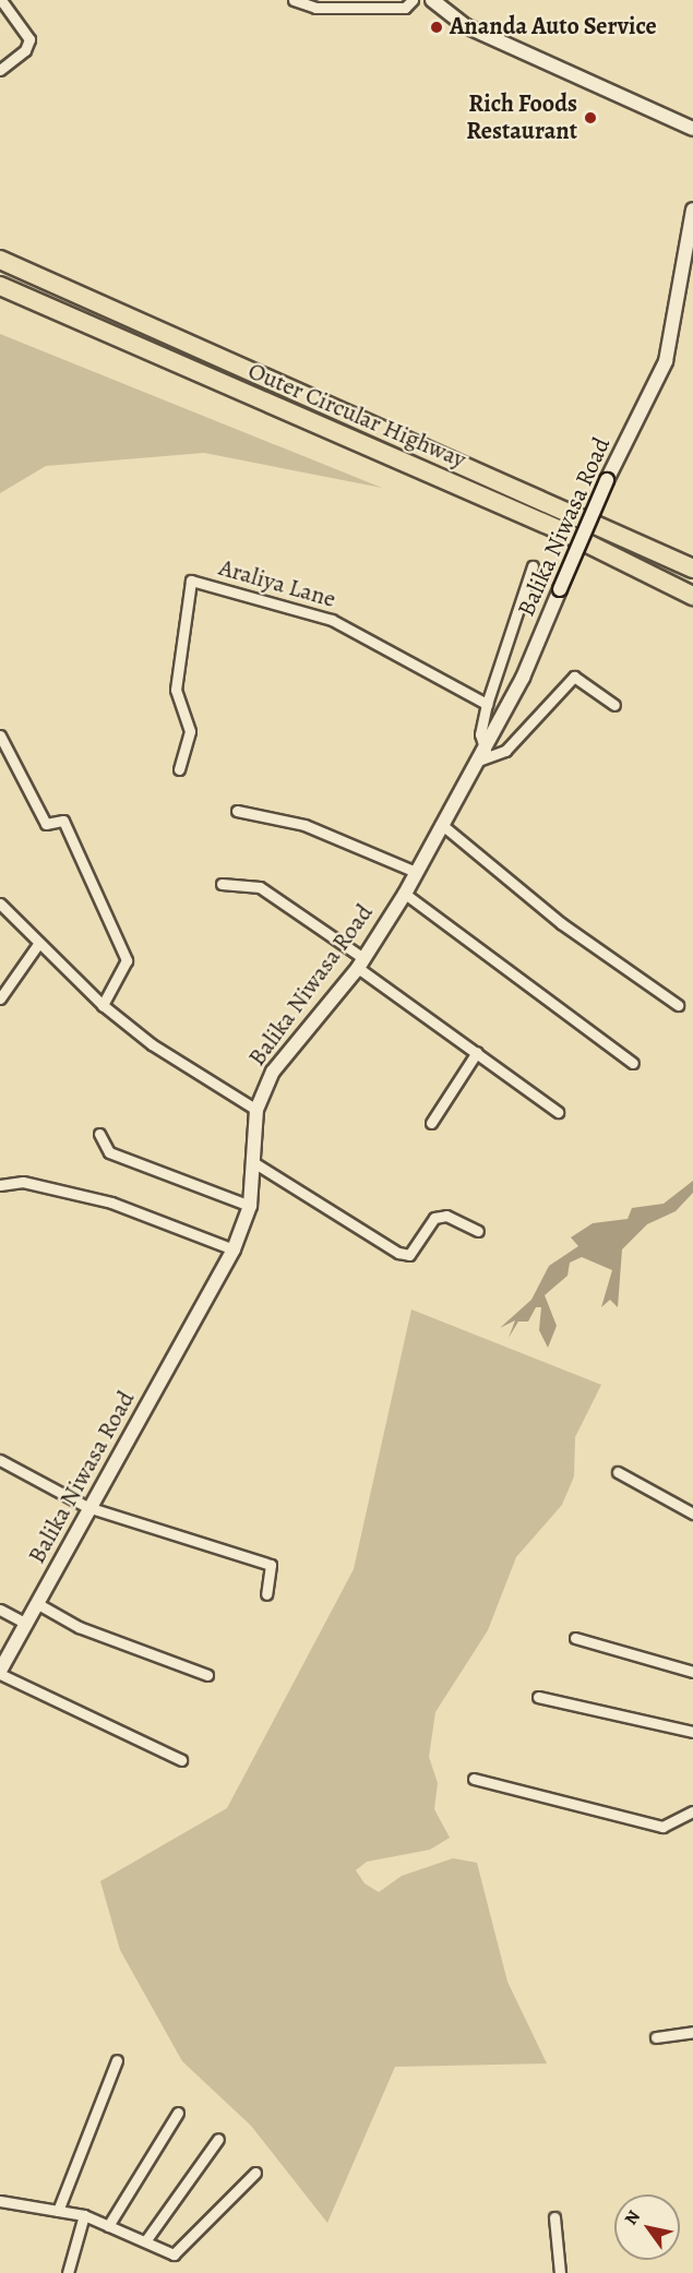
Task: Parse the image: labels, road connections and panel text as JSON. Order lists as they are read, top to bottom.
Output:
{
  "streets": {
    "highway": ["Outer Circular Highway"],
    "street": ["Balika Niwasa Road", "Araliya Lane"]
  },
  "places": ["Ananda Auto Service", "Rich Foods Restaurant"],
  "north": "top left"
}
